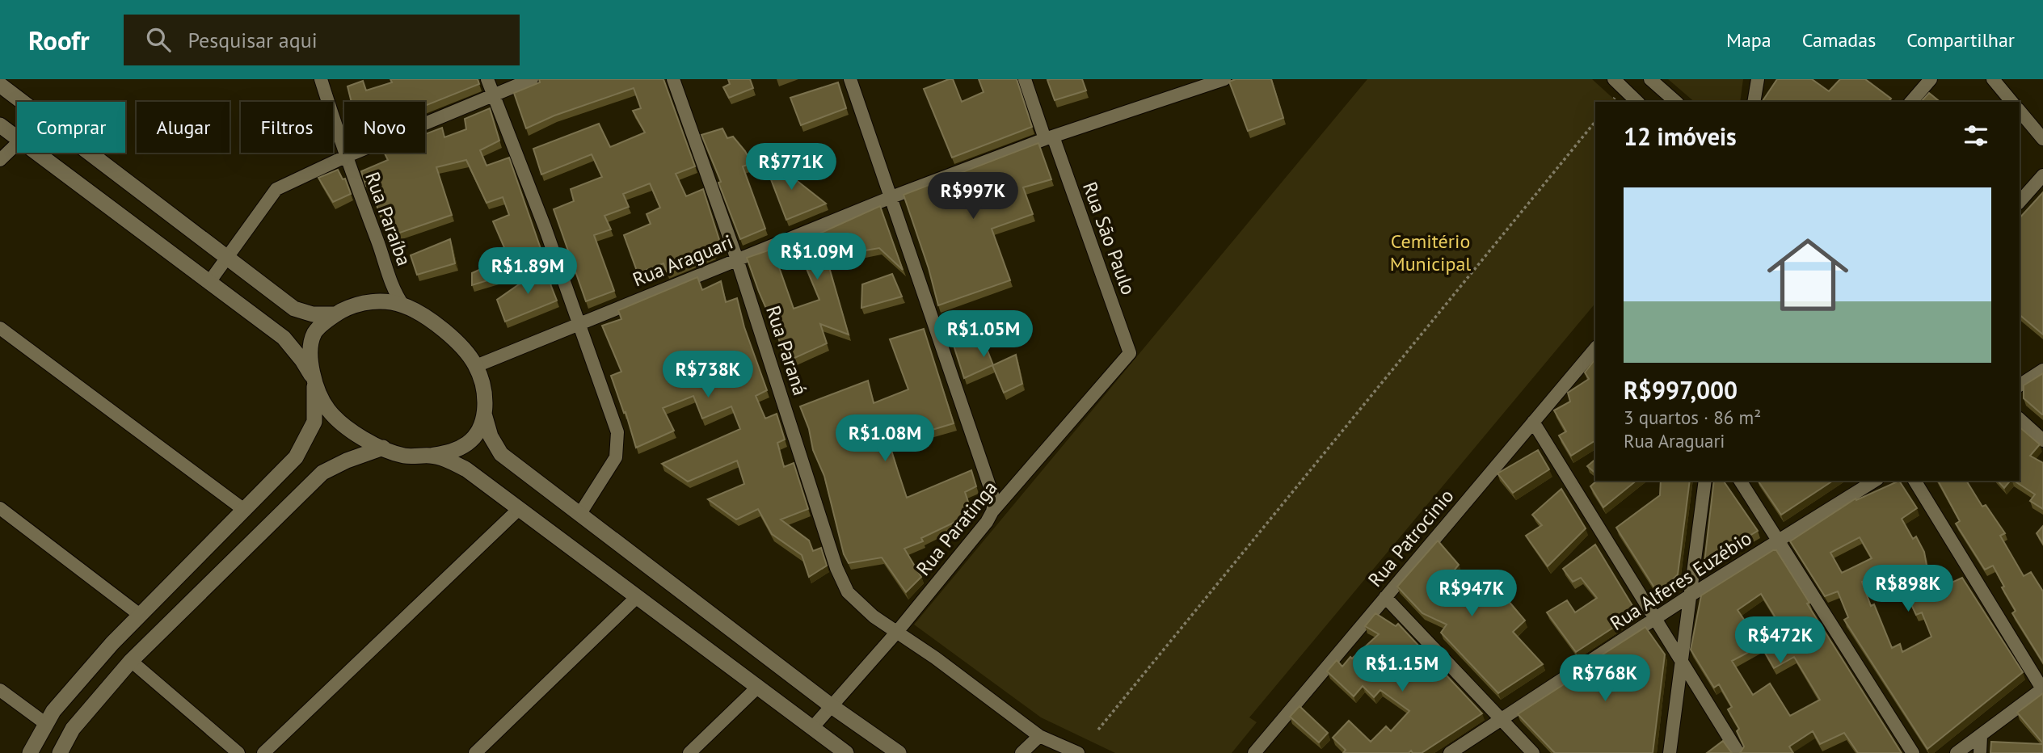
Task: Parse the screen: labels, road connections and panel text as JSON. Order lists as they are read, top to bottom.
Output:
{
  "streets": {
    "street": [
      "Rua Paraíba",
      "Rua São Paulo",
      "Rua Araguari",
      "Rua Paraná",
      "Rua Paratinga",
      "Rua Patrocinio",
      "Rua Alferes Euzébio"
    ]
  },
  "crossings": [
    ["Rua Paraíba", "Rua Araguari"],
    ["Rua São Paulo", "Rua Araguari"],
    ["Rua São Paulo", "Rua Paratinga"],
    ["Rua Araguari", "Rua Paraná"],
    ["Rua Paraná", "Rua Paratinga"]
  ],
  "parks": ["Cemitério Municipal"],
  "page": {
    "header": "Roofr",
    "search": "Pesquisar aqui",
    "nav": ["Mapa", "Camadas", "Compartilhar"],
    "chip": [
      "Comprar",
      "Alugar",
      "Filtros",
      "Novo"
    ],
    "heading": "12 imóveis",
    "price": [
      "R$771K",
      "R$997K",
      "R$1.09M",
      "R$1.89M",
      "R$1.05M",
      "R$738K",
      "R$1.08M",
      "R$898K",
      "R$947K",
      "R$472K",
      "R$1.15M",
      "R$768K"
    ],
    "list": [
      {
        "name": "R$997,000",
        "note": "3 quartos · 86 m² · Rua Araguari"
      }
    ]
  }
}
